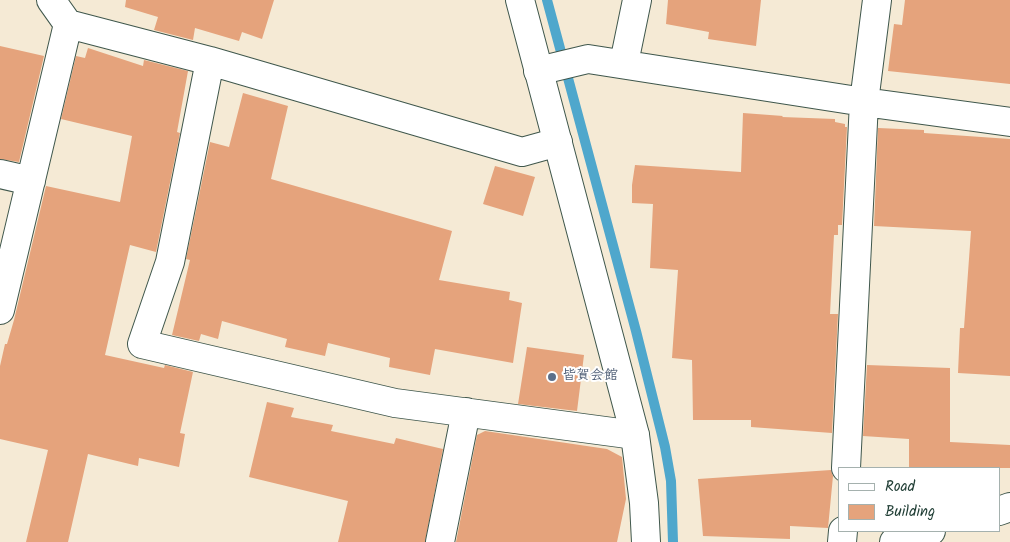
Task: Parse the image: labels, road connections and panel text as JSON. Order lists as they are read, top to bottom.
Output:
{
  "places": ["皆賀会館"],
  "legend": ["Road", "Building"]
}
